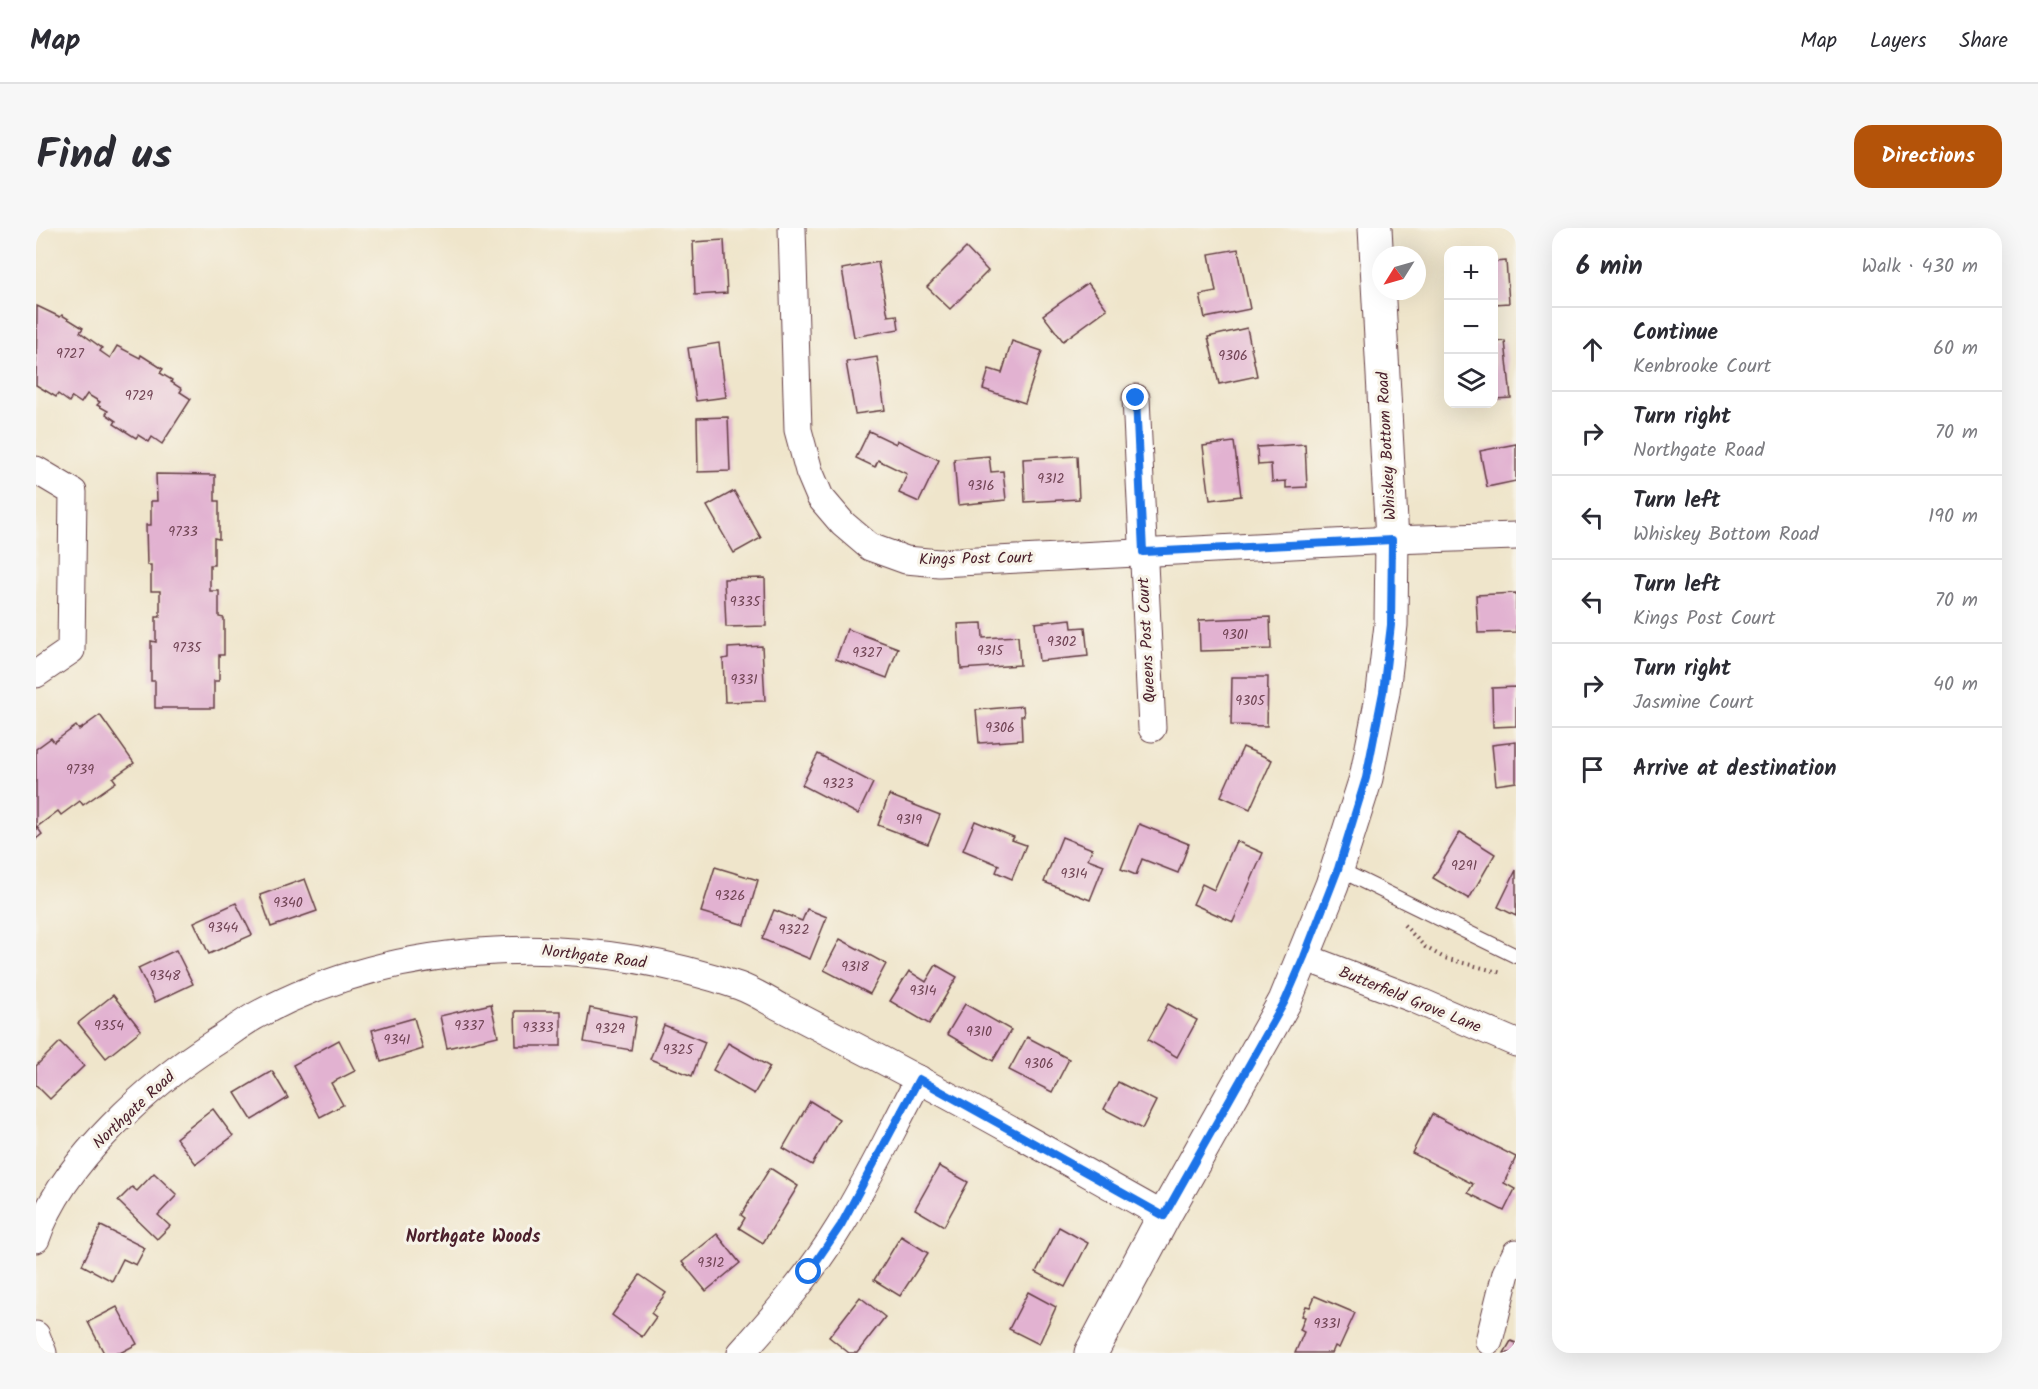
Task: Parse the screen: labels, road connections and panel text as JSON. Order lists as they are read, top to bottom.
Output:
{
  "streets": {
    "street": [
      "Whiskey Bottom Road",
      "Kings Post Court",
      "Queens Post Court",
      "Northgate Road",
      "Butterfield Grove Lane"
    ]
  },
  "crossings": [
    ["Whiskey Bottom Road", "Kings Post Court"],
    ["Whiskey Bottom Road", "Northgate Road"],
    ["Whiskey Bottom Road", "Butterfield Grove Lane"],
    ["Kings Post Court", "Queens Post Court"]
  ],
  "districts": ["Northgate Woods"],
  "house_numbers": [
    "9727",
    "9306",
    "9729",
    "9312",
    "9316",
    "9733",
    "9335",
    "9301",
    "9302",
    "9735",
    "9315",
    "9327",
    "9331",
    "9305",
    "9306",
    "9739",
    "9323",
    "9319",
    "9291",
    "9314",
    "9326",
    "9340",
    "9344",
    "9322",
    "9318",
    "9348",
    "9314",
    "9354",
    "9337",
    "9333",
    "9329",
    "9310",
    "9341",
    "9325",
    "9306",
    "9312",
    "9331"
  ],
  "north": "bottom left",
  "page": {
    "header": "Map",
    "nav": ["Map", "Layers", "Share"],
    "title": "Find us",
    "buttons": "Directions",
    "heading": ["6 min", "Walk · 430 m"],
    "map_buttons": ["+", "−"],
    "list": [
      ["Continue", "Kenbrooke Court", "60 m"],
      ["Turn right", "Northgate Road", "70 m"],
      ["Turn left", "Whiskey Bottom Road", "190 m"],
      ["Turn left", "Kings Post Court", "70 m"],
      ["Turn right", "Jasmine Court", "40 m"],
      "Arrive at destination"
    ]
  }
}
